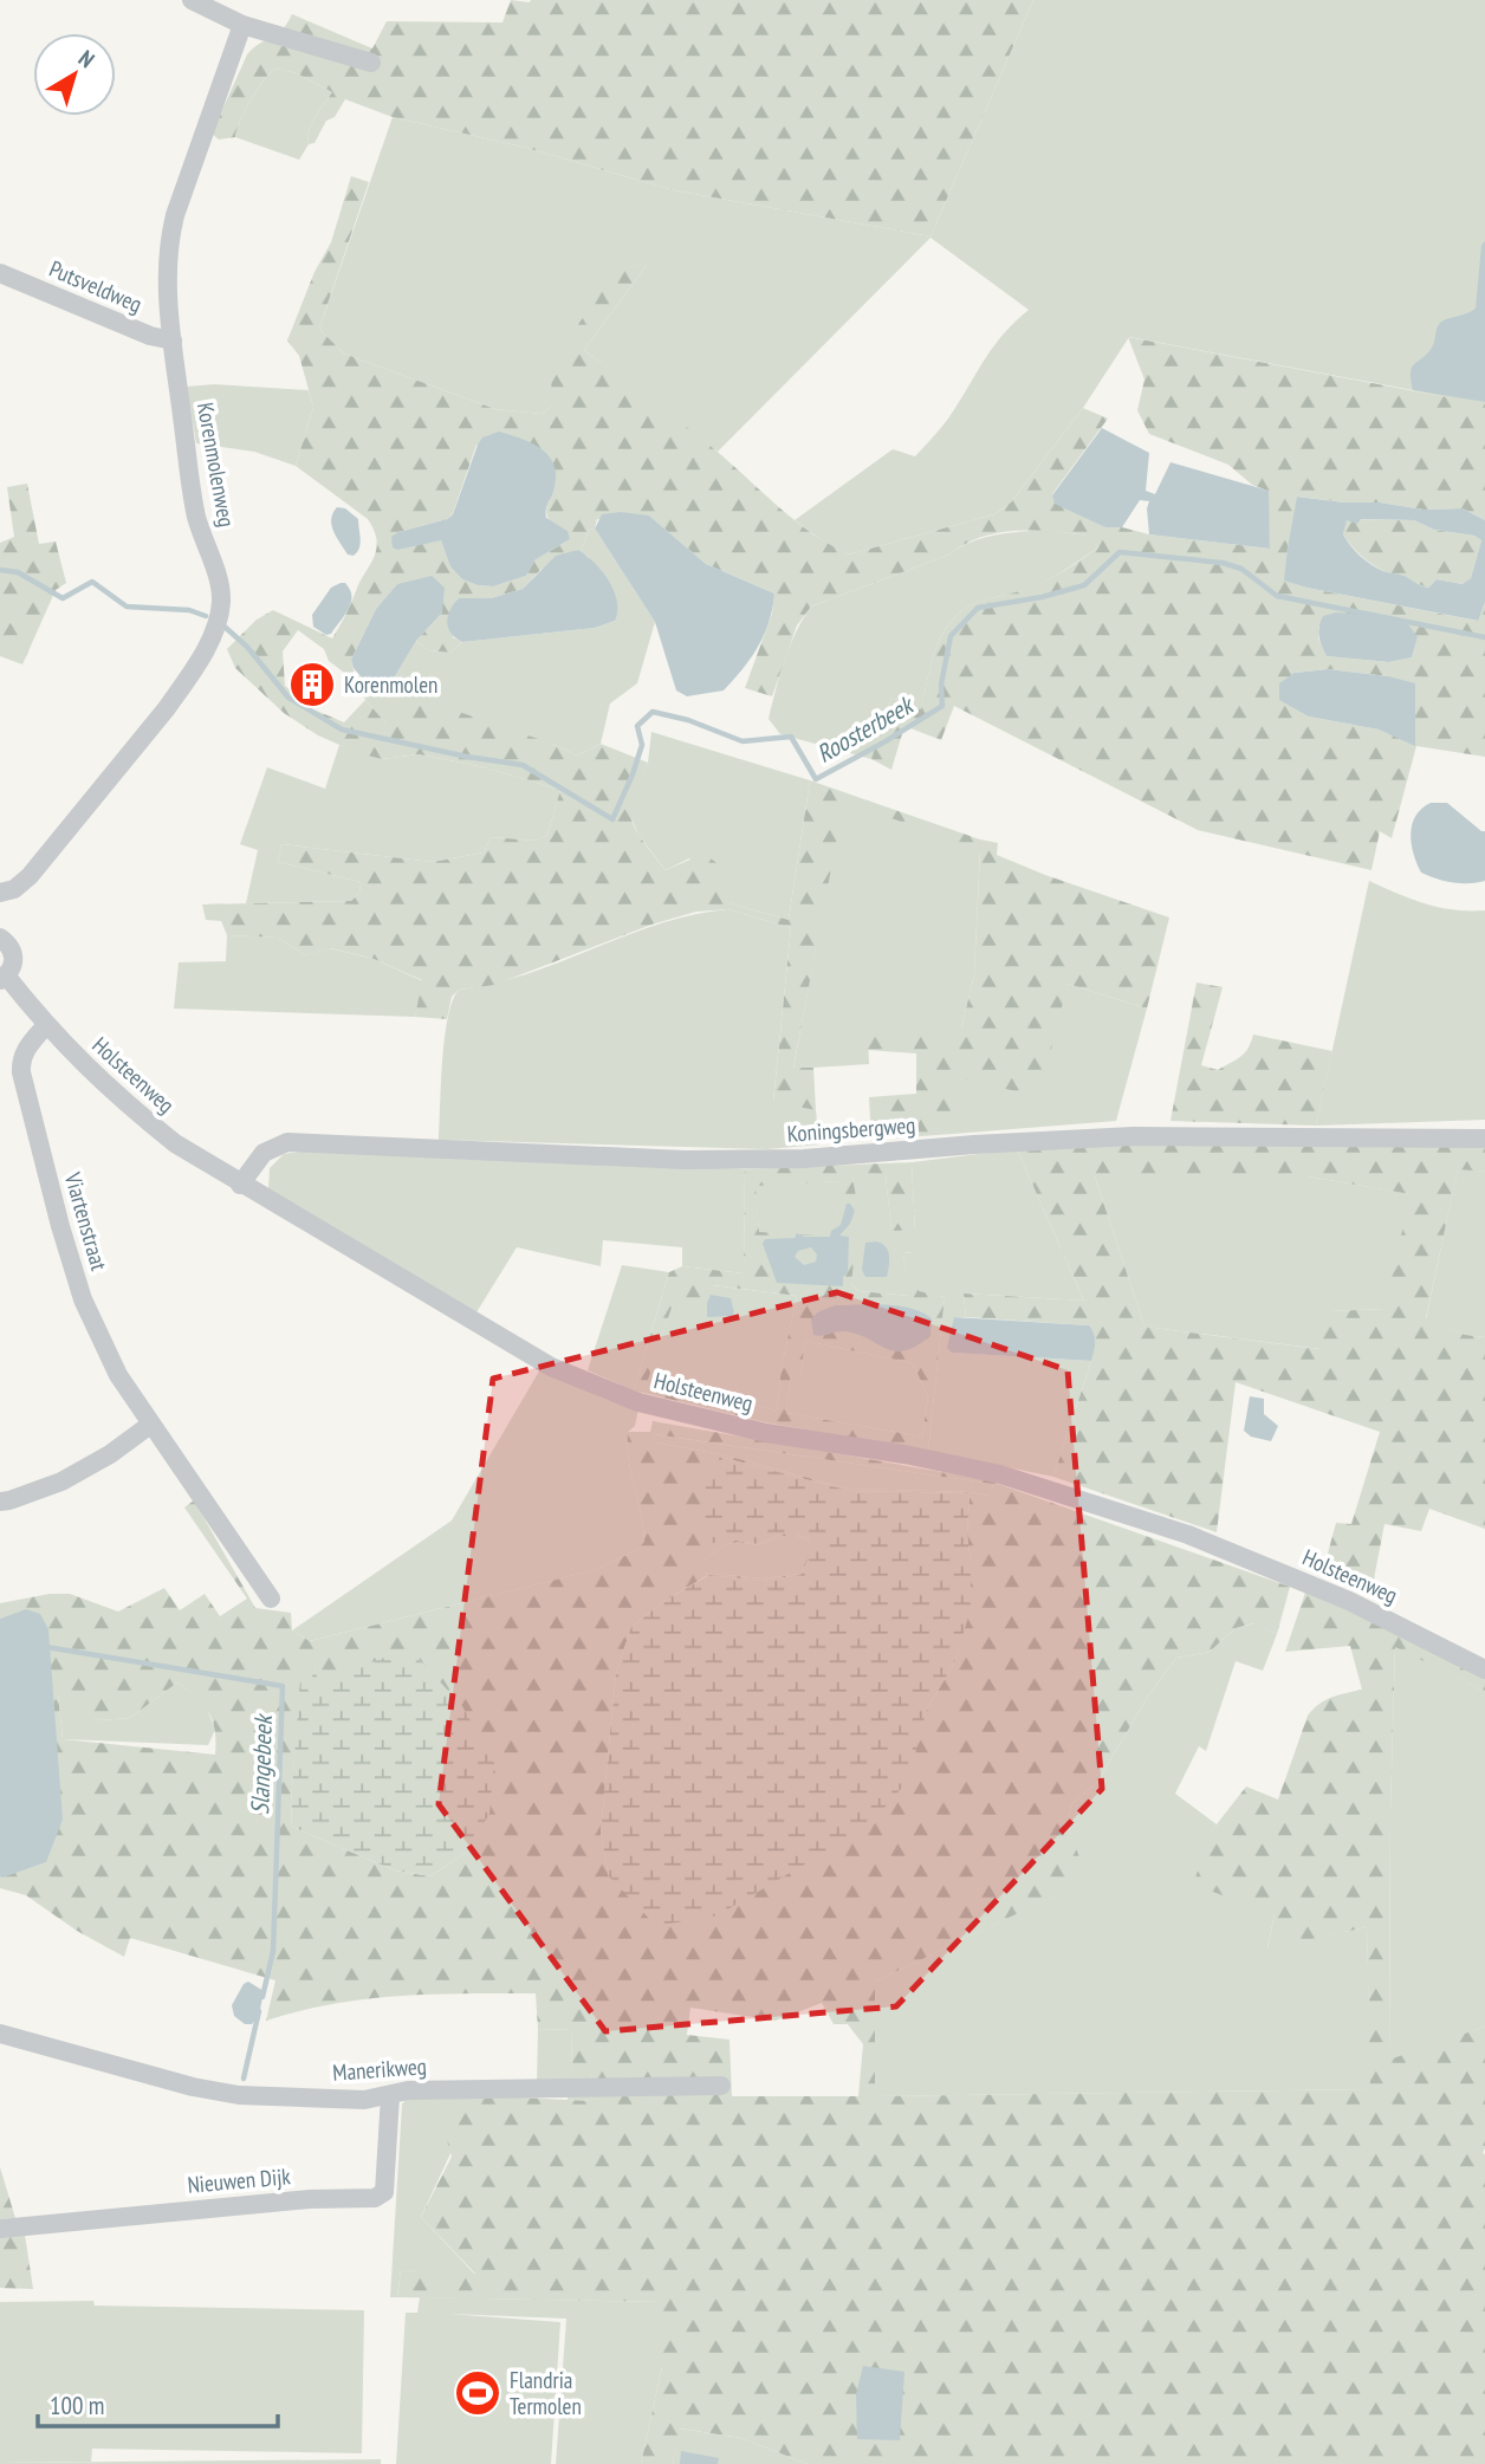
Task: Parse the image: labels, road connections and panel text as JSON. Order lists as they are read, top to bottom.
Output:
{
  "streets": {
    "street": [
      "Putsveldweg",
      "Korenmolenweg",
      "Holsteenweg",
      "Koningsbergweg",
      "Viartenstraat",
      "Manerikweg",
      "Nieuwen Dijk"
    ]
  },
  "crossings": [
    ["Putsveldweg", "Korenmolenweg"],
    ["Holsteenweg", "Koningsbergweg"],
    ["Holsteenweg", "Viartenstraat"],
    ["Manerikweg", "Nieuwen Dijk"]
  ],
  "water": ["Roosterbeek", "Slangebeek"],
  "places": {
    "building": ["Korenmolen"],
    "sports": ["Flandria Termolen"]
  },
  "scale_bar": "100 m",
  "north": "top right"
}
